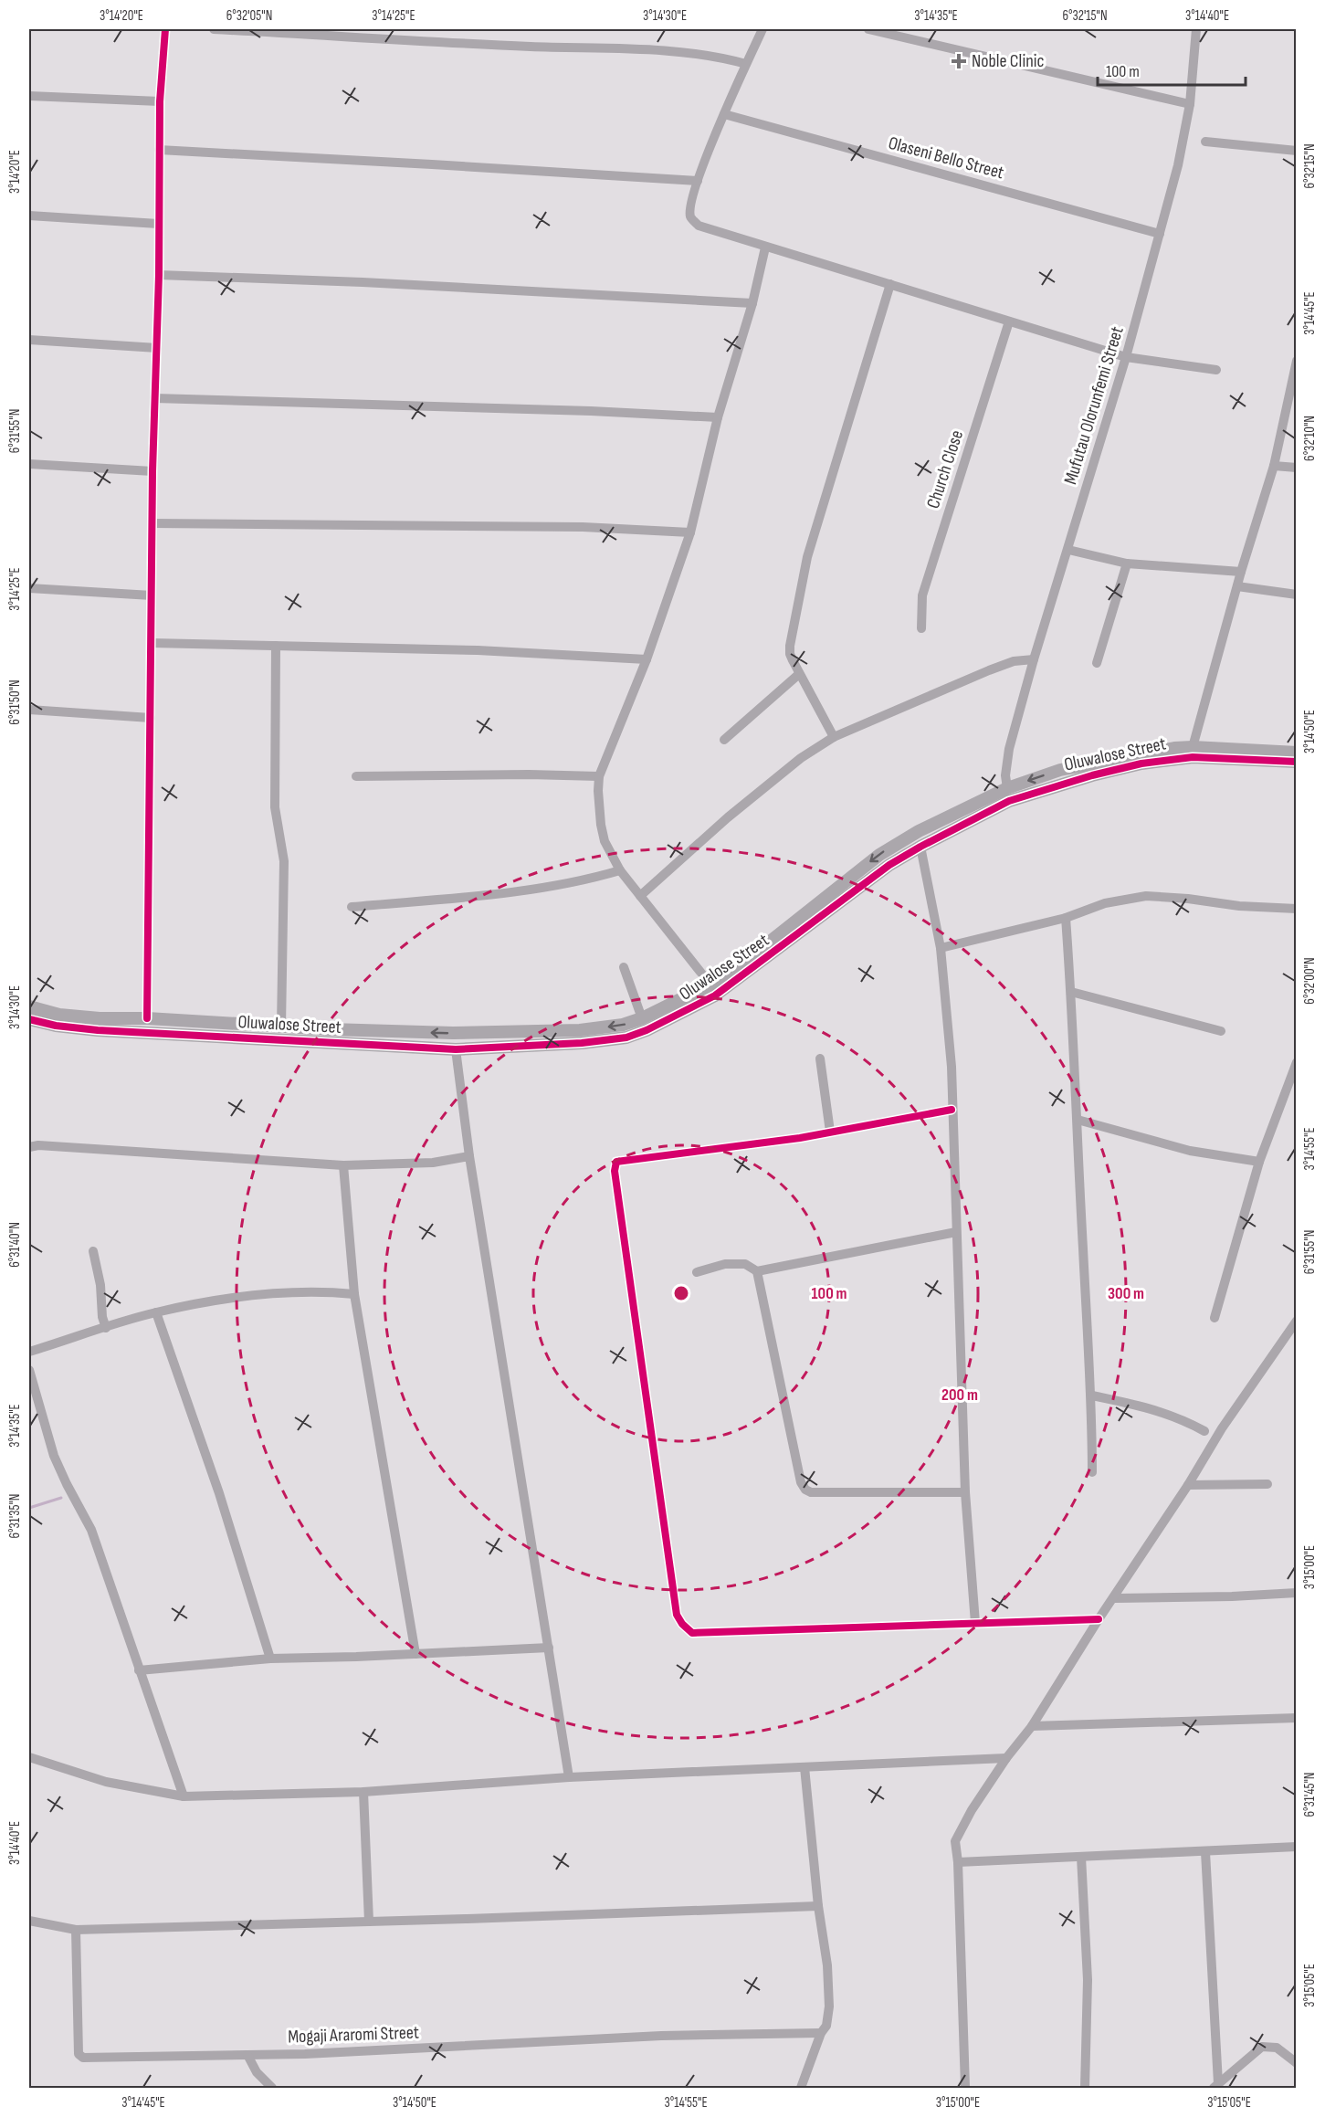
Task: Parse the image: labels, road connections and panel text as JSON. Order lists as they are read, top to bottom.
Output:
{
  "streets": {
    "street": [
      "Olaseni Bello Street",
      "Mufutau Olorunfemi Street",
      "Church Close",
      "Oluwalose Street",
      "Mogaji Araromi Street"
    ]
  },
  "crossings": [
    ["Olaseni Bello Street", "Mufutau Olorunfemi Street"],
    ["Mufutau Olorunfemi Street", "Oluwalose Street"]
  ],
  "places": {
    "health": ["Noble Clinic"]
  },
  "scale_bar": "100 m",
  "coordinates": [
    "3°14'20\"E",
    "6°32'05\"N",
    "3°14'25\"E",
    "3°14'30\"E",
    "3°14'35\"E",
    "6°32'15\"N",
    "3°14'40\"E",
    "3°14'45\"E",
    "6°31'55\"N",
    "6°32'10\"N",
    "6°31'50\"N",
    "3°14'50\"E",
    "6°32'00\"N",
    "3°14'55\"E",
    "6°31'40\"N",
    "6°31'35\"N",
    "3°15'00\"E",
    "6°31'45\"N",
    "3°15'05\"E"
  ],
  "rings": ["100 m", "300 m", "200 m"]
}
